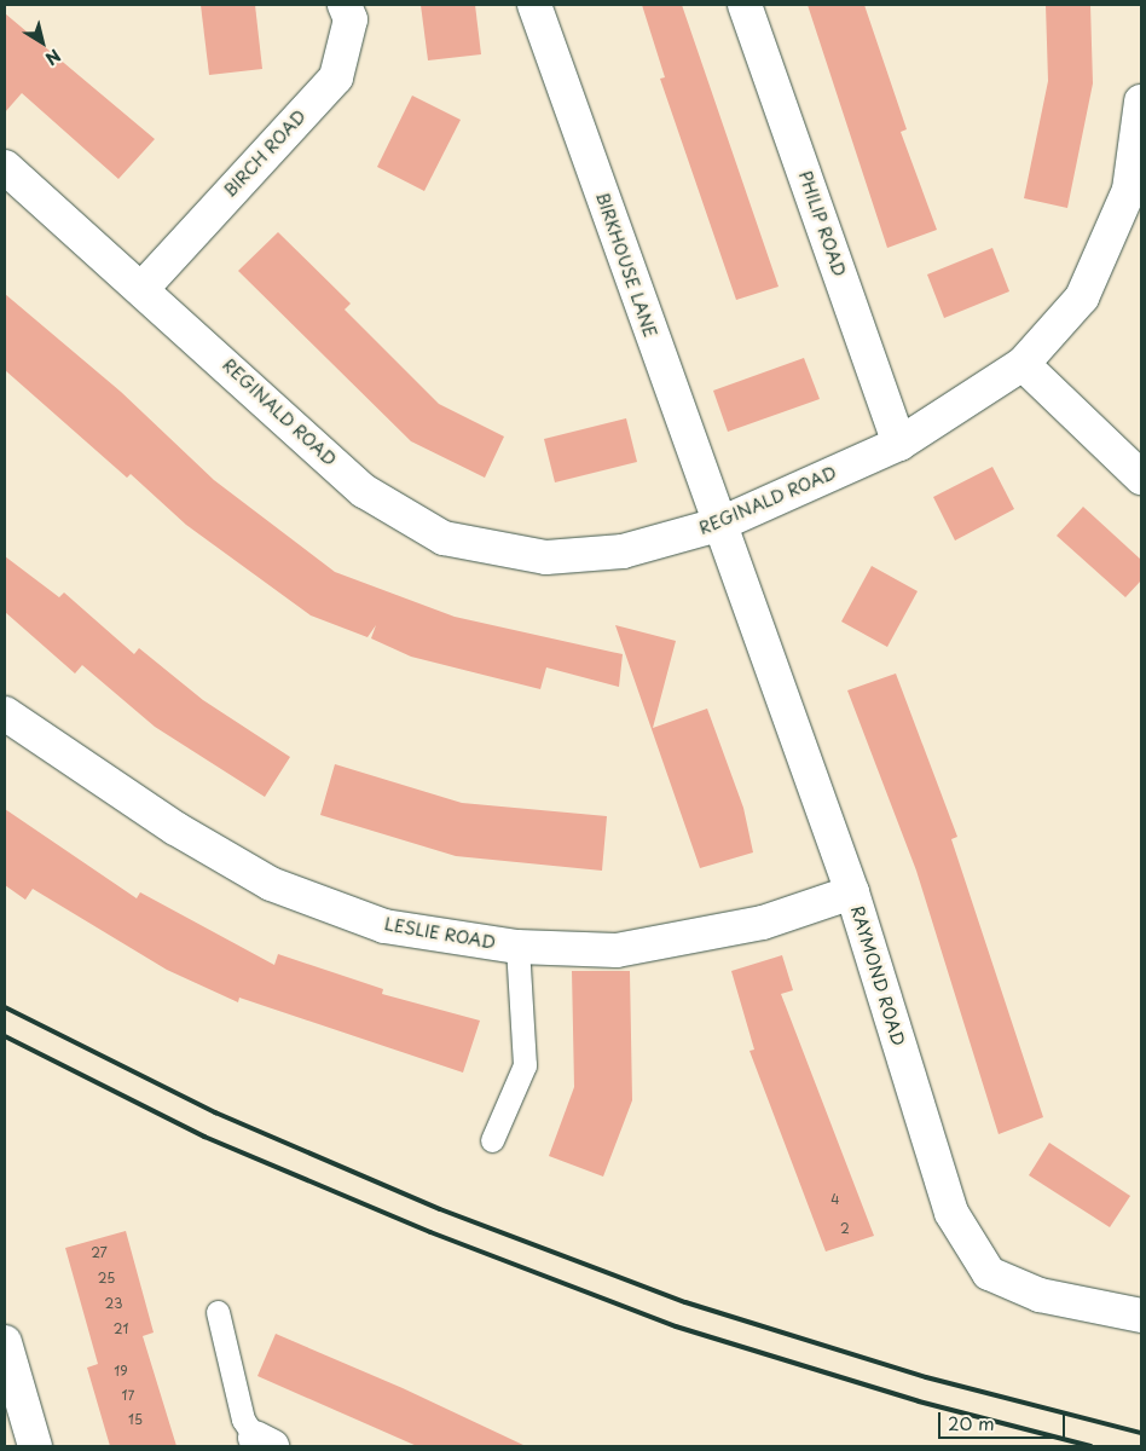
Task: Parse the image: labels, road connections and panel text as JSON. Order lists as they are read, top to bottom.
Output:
{
  "streets": {
    "street": [
      "BIRCH ROAD",
      "PHILIP ROAD",
      "BIRKHOUSE LANE",
      "REGINALD ROAD",
      "LESLIE ROAD",
      "RAYMOND ROAD"
    ]
  },
  "crossings": [
    ["BIRCH ROAD", "REGINALD ROAD"],
    ["PHILIP ROAD", "REGINALD ROAD"],
    ["BIRKHOUSE LANE", "REGINALD ROAD"],
    ["BIRKHOUSE LANE", "RAYMOND ROAD"],
    ["REGINALD ROAD", "RAYMOND ROAD"],
    ["LESLIE ROAD", "RAYMOND ROAD"]
  ],
  "house_numbers": [
    "4",
    "2",
    "27",
    "25",
    "23",
    "21",
    "19",
    "17",
    "15"
  ],
  "scale_bar": "20 m",
  "north": "bottom right"
}
